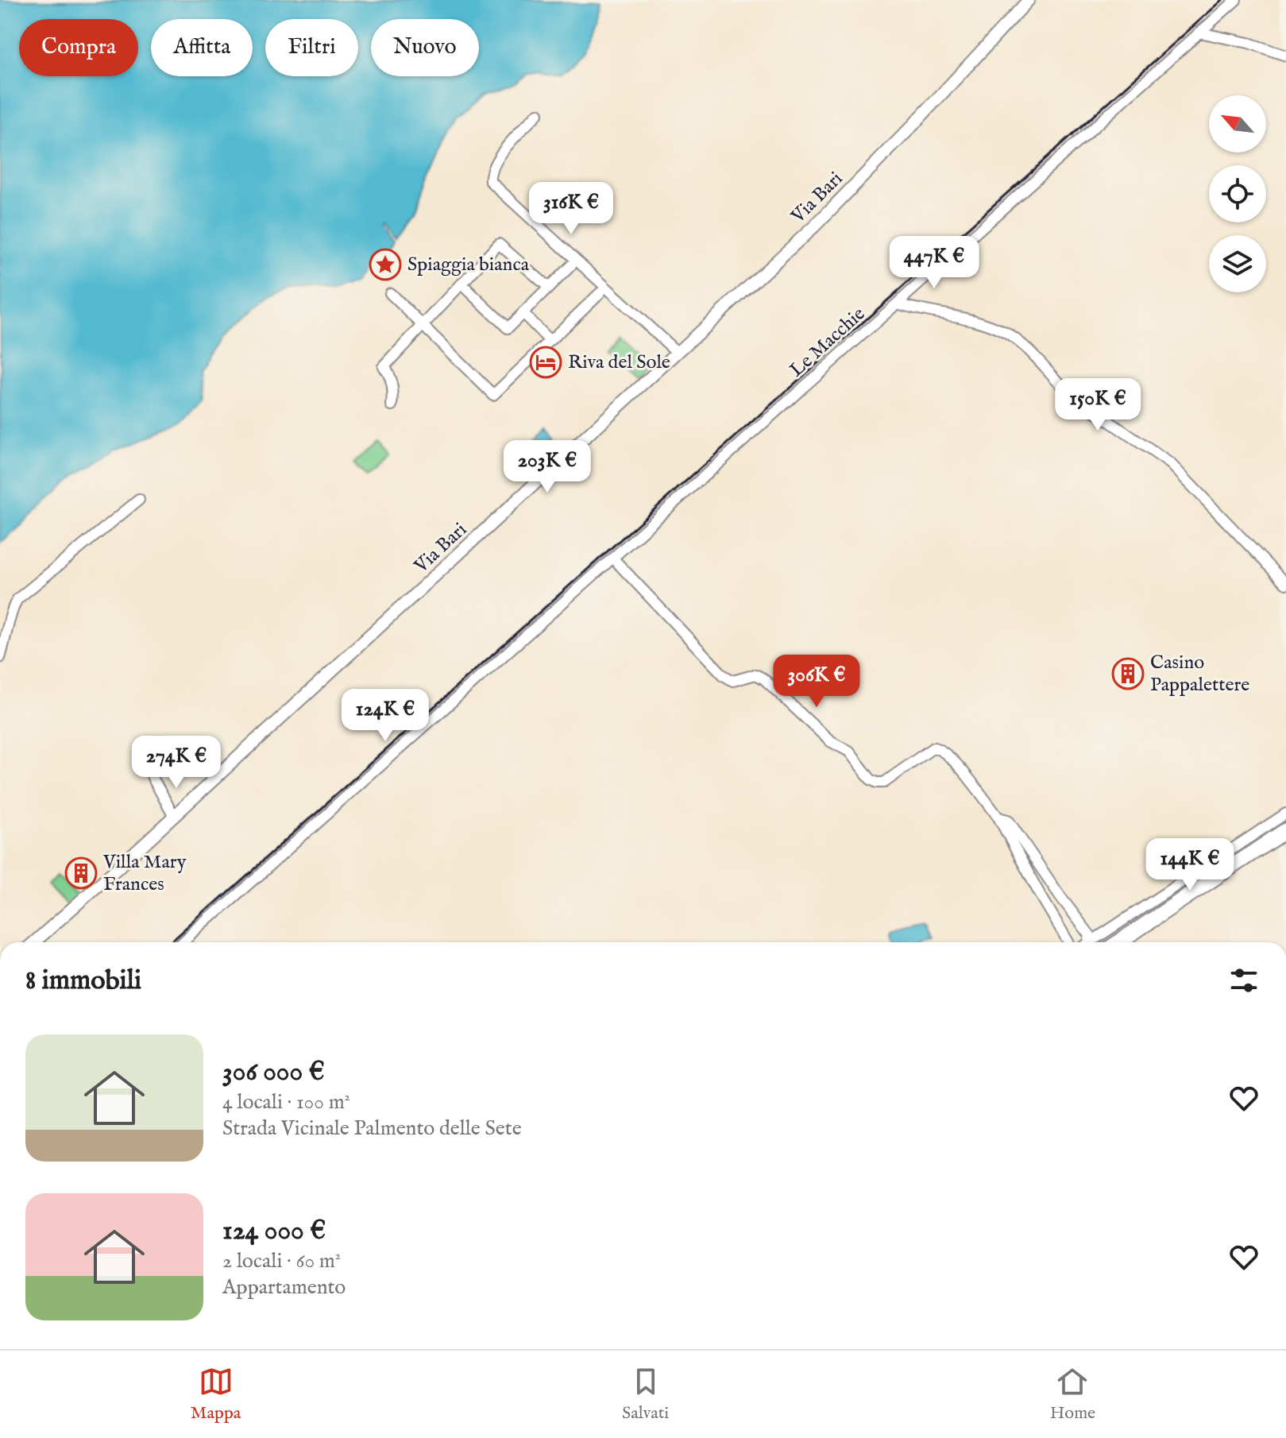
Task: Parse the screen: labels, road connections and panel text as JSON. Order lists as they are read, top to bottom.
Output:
{
  "streets": {
    "main road": ["Via Bari"],
    "street": ["Le Macchie"]
  },
  "places": {
    "place": ["Spiaggia bianca"],
    "hotel": ["Riva del Sole"],
    "building": ["Casino Pappalettere", "Villa Mary Frances"]
  },
  "north": "top left",
  "page": {
    "chip": [
      "Compra",
      "Affitta",
      "Filtri",
      "Nuovo"
    ],
    "price": [
      "316K €",
      "447K €",
      "150K €",
      "203K €",
      "306K €",
      "124K €",
      "274K €",
      "144K €"
    ],
    "heading": "8 immobili",
    "list": [
      {
        "name": "306 000 €",
        "note": "4 locali · 100 m² · Strada Vicinale Palmento delle Sete"
      },
      {
        "name": "124 000 €",
        "note": "2 locali · 60 m² · Appartamento"
      }
    ],
    "tabs": ["Mappa", "Salvati", "Home"]
  }
}
